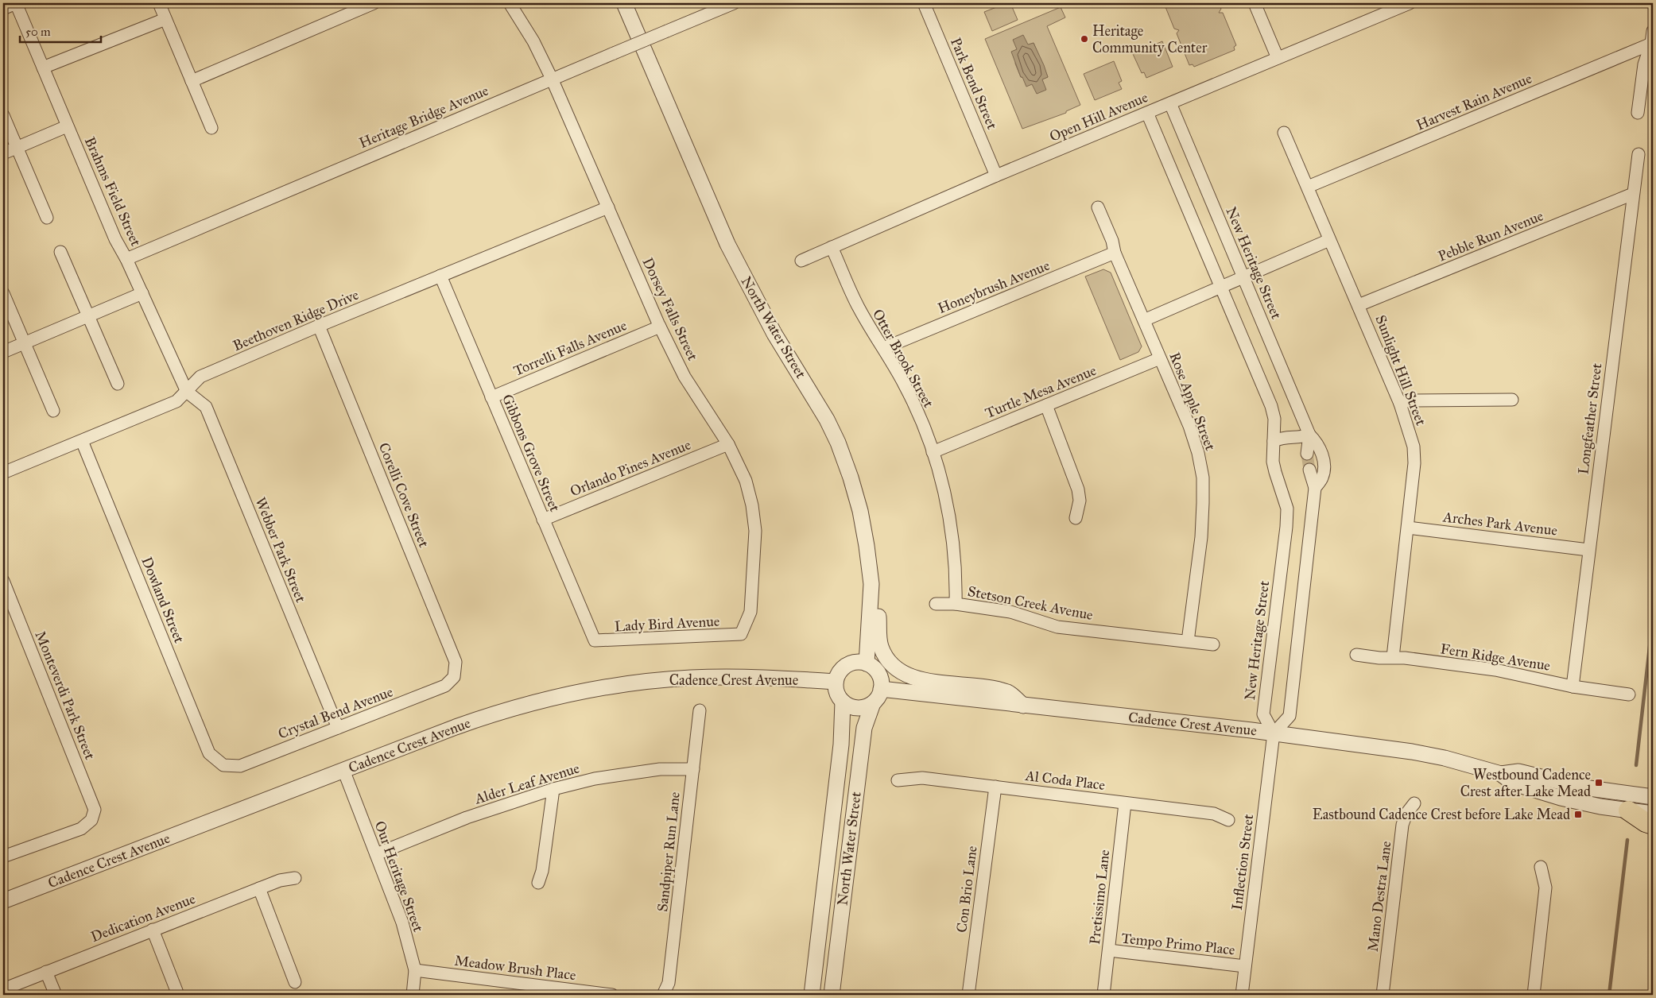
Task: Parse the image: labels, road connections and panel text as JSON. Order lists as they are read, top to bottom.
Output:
{
  "streets": {
    "street": [
      "Park Bend Street",
      "Harvest Rain Avenue",
      "Heritage Bridge Avenue",
      "Open Hill Avenue",
      "Brahms Field Street",
      "Pebble Run Avenue",
      "New Heritage Street",
      "Honeybrush Avenue",
      "Dorsey Falls Street",
      "Beethoven Ridge Drive",
      "North Water Street",
      "Torrelli Falls Avenue",
      "Otter Brook Street",
      "Sunlight Hill Street",
      "Turtle Mesa Avenue",
      "Rose Apple Street",
      "Longfeather Street",
      "Gibbons Grove Street",
      "Orlando Pines Avenue",
      "Corelli Cove Street",
      "Arches Park Avenue",
      "Webber Park Street",
      "Dowland Street",
      "Stetson Creek Avenue",
      "Lady Bird Avenue",
      "Fern Ridge Avenue",
      "Cadence Crest Avenue",
      "Monteverdi Park Street",
      "Crystal Bend Avenue",
      "Al Coda Place",
      "Alder Leaf Avenue",
      "Sandpiper Run Lane",
      "Inflection Street",
      "Our Heritage Street",
      "Con Brio Lane",
      "Mano Destra Lane",
      "Pretissimo Lane",
      "Dedication Avenue",
      "Tempo Primo Place",
      "Meadow Brush Place"
    ]
  },
  "crossings": [
    ["Park Bend Street", "Open Hill Avenue"],
    ["Harvest Rain Avenue", "Sunlight Hill Street"],
    ["Heritage Bridge Avenue", "Brahms Field Street"],
    ["Heritage Bridge Avenue", "Dorsey Falls Street"],
    ["Open Hill Avenue", "New Heritage Street"],
    ["Open Hill Avenue", "Otter Brook Street"],
    ["Brahms Field Street", "Beethoven Ridge Drive"],
    ["Brahms Field Street", "Webber Park Street"],
    ["Pebble Run Avenue", "Sunlight Hill Street"],
    ["Pebble Run Avenue", "Longfeather Street"],
    ["New Heritage Street", "Cadence Crest Avenue"],
    ["New Heritage Street", "Inflection Street"],
    ["Honeybrush Avenue", "Otter Brook Street"],
    ["Honeybrush Avenue", "Rose Apple Street"],
    ["Dorsey Falls Street", "Beethoven Ridge Drive"],
    ["Dorsey Falls Street", "Torrelli Falls Avenue"],
    ["Dorsey Falls Street", "Orlando Pines Avenue"],
    ["Dorsey Falls Street", "Lady Bird Avenue"],
    ["Beethoven Ridge Drive", "Gibbons Grove Street"],
    ["Beethoven Ridge Drive", "Corelli Cove Street"],
    ["Beethoven Ridge Drive", "Webber Park Street"],
    ["Beethoven Ridge Drive", "Dowland Street"],
    ["North Water Street", "Cadence Crest Avenue"],
    ["Torrelli Falls Avenue", "Gibbons Grove Street"],
    ["Otter Brook Street", "Turtle Mesa Avenue"],
    ["Otter Brook Street", "Stetson Creek Avenue"],
    ["Sunlight Hill Street", "Arches Park Avenue"],
    ["Sunlight Hill Street", "Fern Ridge Avenue"],
    ["Turtle Mesa Avenue", "Rose Apple Street"],
    ["Rose Apple Street", "Stetson Creek Avenue"],
    ["Longfeather Street", "Arches Park Avenue"],
    ["Longfeather Street", "Fern Ridge Avenue"],
    ["Gibbons Grove Street", "Orlando Pines Avenue"],
    ["Gibbons Grove Street", "Lady Bird Avenue"],
    ["Corelli Cove Street", "Crystal Bend Avenue"],
    ["Webber Park Street", "Crystal Bend Avenue"],
    ["Dowland Street", "Crystal Bend Avenue"],
    ["Cadence Crest Avenue", "Inflection Street"],
    ["Cadence Crest Avenue", "Our Heritage Street"],
    ["Al Coda Place", "Con Brio Lane"],
    ["Al Coda Place", "Pretissimo Lane"],
    ["Alder Leaf Avenue", "Sandpiper Run Lane"],
    ["Alder Leaf Avenue", "Our Heritage Street"],
    ["Inflection Street", "Tempo Primo Place"],
    ["Our Heritage Street", "Meadow Brush Place"],
    ["Pretissimo Lane", "Tempo Primo Place"]
  ],
  "places": {
    "other": ["Heritage Community Center"],
    "transit": ["Westbound Cadence Crest after Lake Mead", "Eastbound Cadence Crest before Lake Mead"]
  },
  "scale_bar": "50 m"
}
